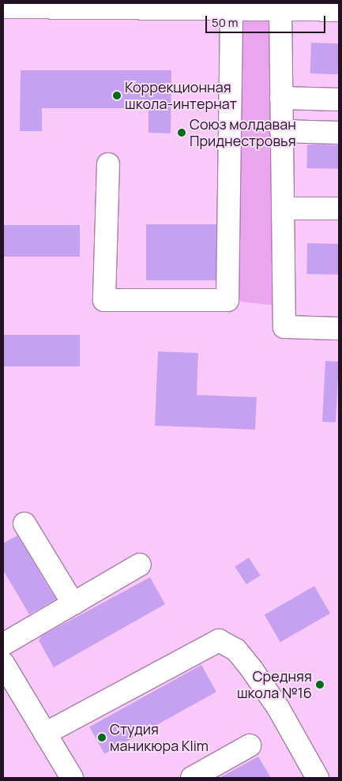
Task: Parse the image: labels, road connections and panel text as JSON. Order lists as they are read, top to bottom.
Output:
{
  "places": [
    "Коррекционная школа-интернат",
    "Союз молдаван Приднестровья",
    "Средняя школа №16",
    "Студия маникюра Klim"
  ],
  "scale_bar": "50 m"
}
